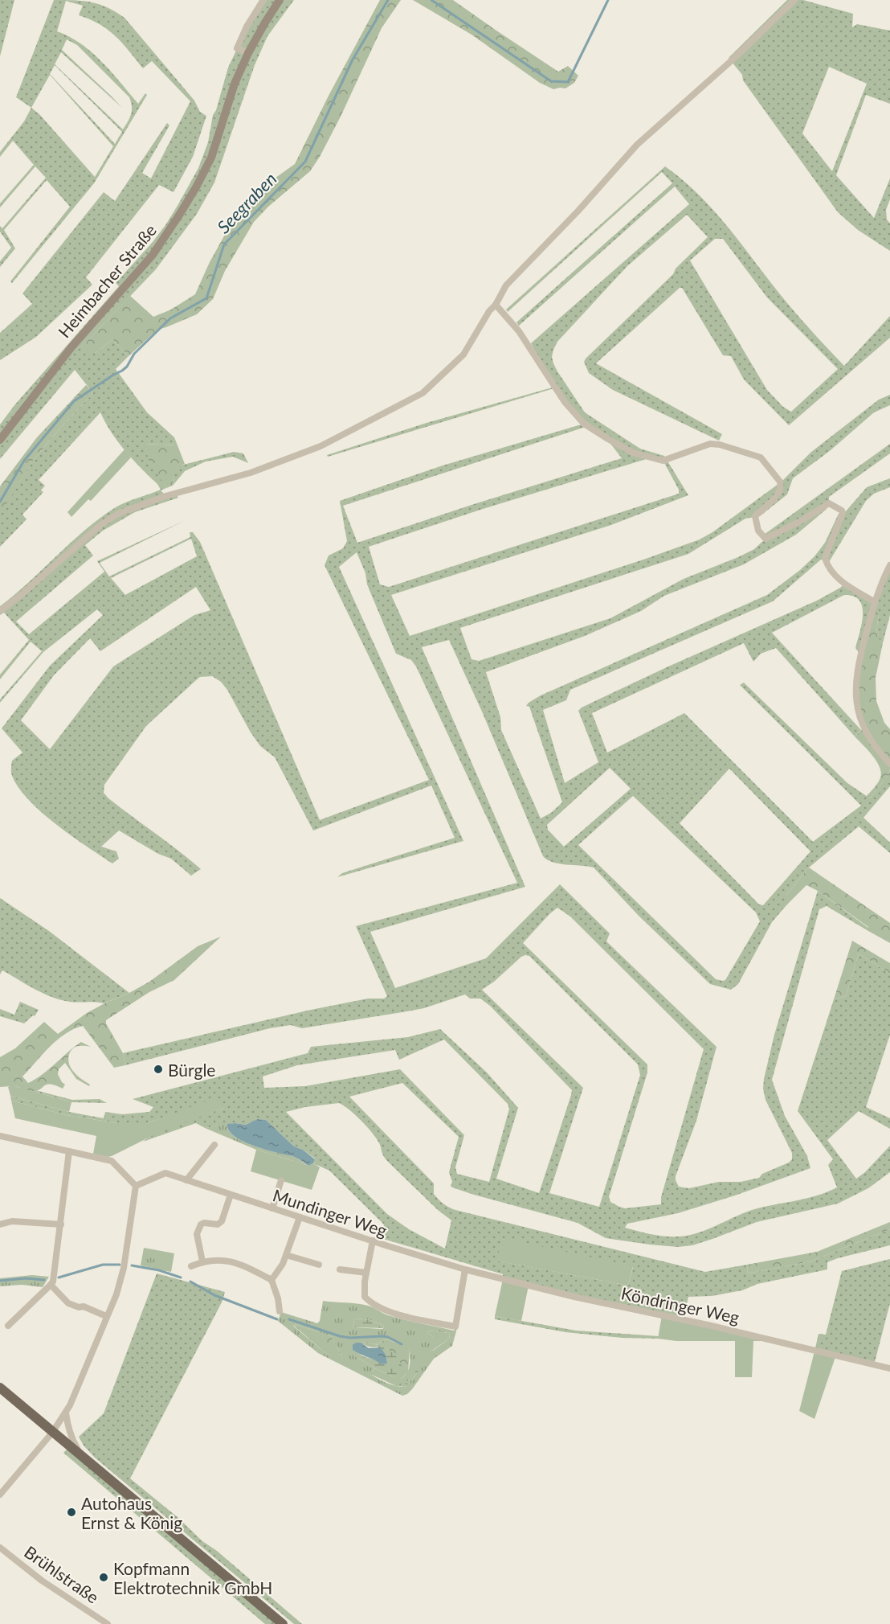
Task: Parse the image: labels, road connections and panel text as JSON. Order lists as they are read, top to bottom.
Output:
{
  "streets": {
    "street": [
      "Heimbacher Straße",
      "Mundinger Weg",
      "Köndringer Weg",
      "Brühlstraße"
    ]
  },
  "crossings": [
    ["Mundinger Weg", "Köndringer Weg"]
  ],
  "water": ["Seegraben"],
  "places": ["Bürgle", "Autohaus Ernst & König", "Kopfmann Elektrotechnik GmbH"]
}
